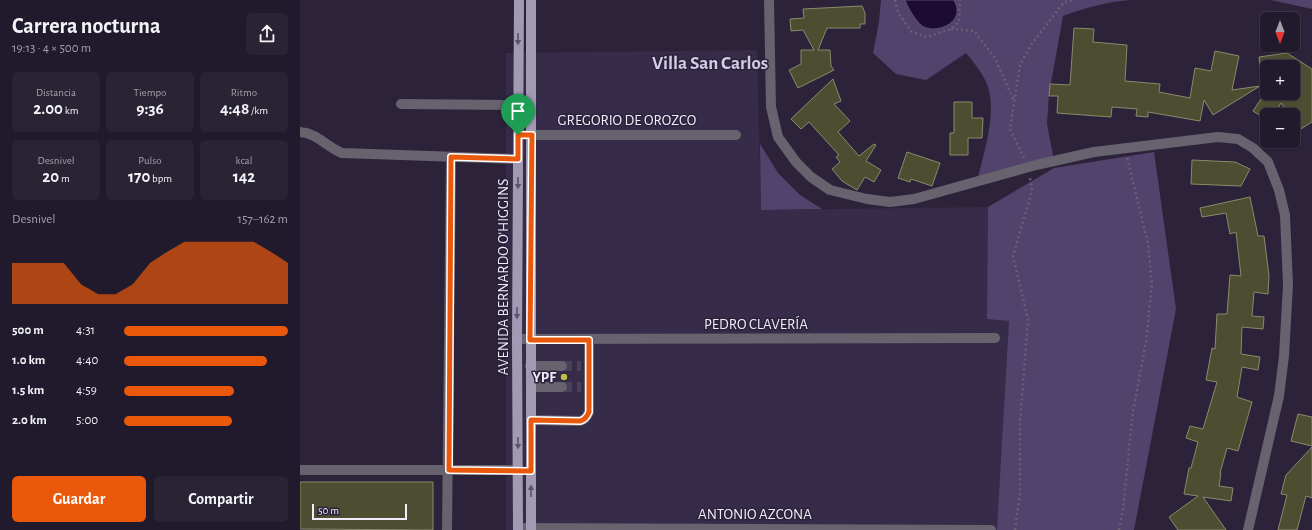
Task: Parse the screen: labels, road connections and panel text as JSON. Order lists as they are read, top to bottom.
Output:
{
  "streets": {
    "main road": ["AVENIDA BERNARDO O'HIGGINS"],
    "street": ["GREGORIO DE OROZCO", "PEDRO CLAVERÍA", "ANTONIO AZCONA"]
  },
  "crossings": [
    ["GREGORIO DE OROZCO", "AVENIDA BERNARDO O'HIGGINS"],
    ["AVENIDA BERNARDO O'HIGGINS", "PEDRO CLAVERÍA"],
    ["AVENIDA BERNARDO O'HIGGINS", "ANTONIO AZCONA"]
  ],
  "districts": ["Villa San Carlos"],
  "places": ["YPF"],
  "scale_bar": "50 m",
  "north": "bottom",
  "page": {
    "heading": ["Carrera nocturna", "19:13 · 4 × 500 m"],
    "map_buttons": ["+", "−"],
    "stats": [
      ["Distancia", "2.00 km"],
      ["Tiempo", "9:36"],
      ["Ritmo", "4:48 /km"],
      ["Desnivel", "20 m"],
      ["Pulso", "170 bpm"],
      ["kcal", "142"]
    ],
    "chart": ["Desnivel", "157–162 m"],
    "list": [
      {
        "name": "500 m",
        "note": "4:31"
      },
      {
        "name": "1.0 km",
        "note": "4:40"
      },
      {
        "name": "1.5 km",
        "note": "4:59"
      },
      {
        "name": "2.0 km",
        "note": "5:00"
      }
    ],
    "buttons": ["Guardar", "Compartir"],
    "scale": "50 m"
  }
}
